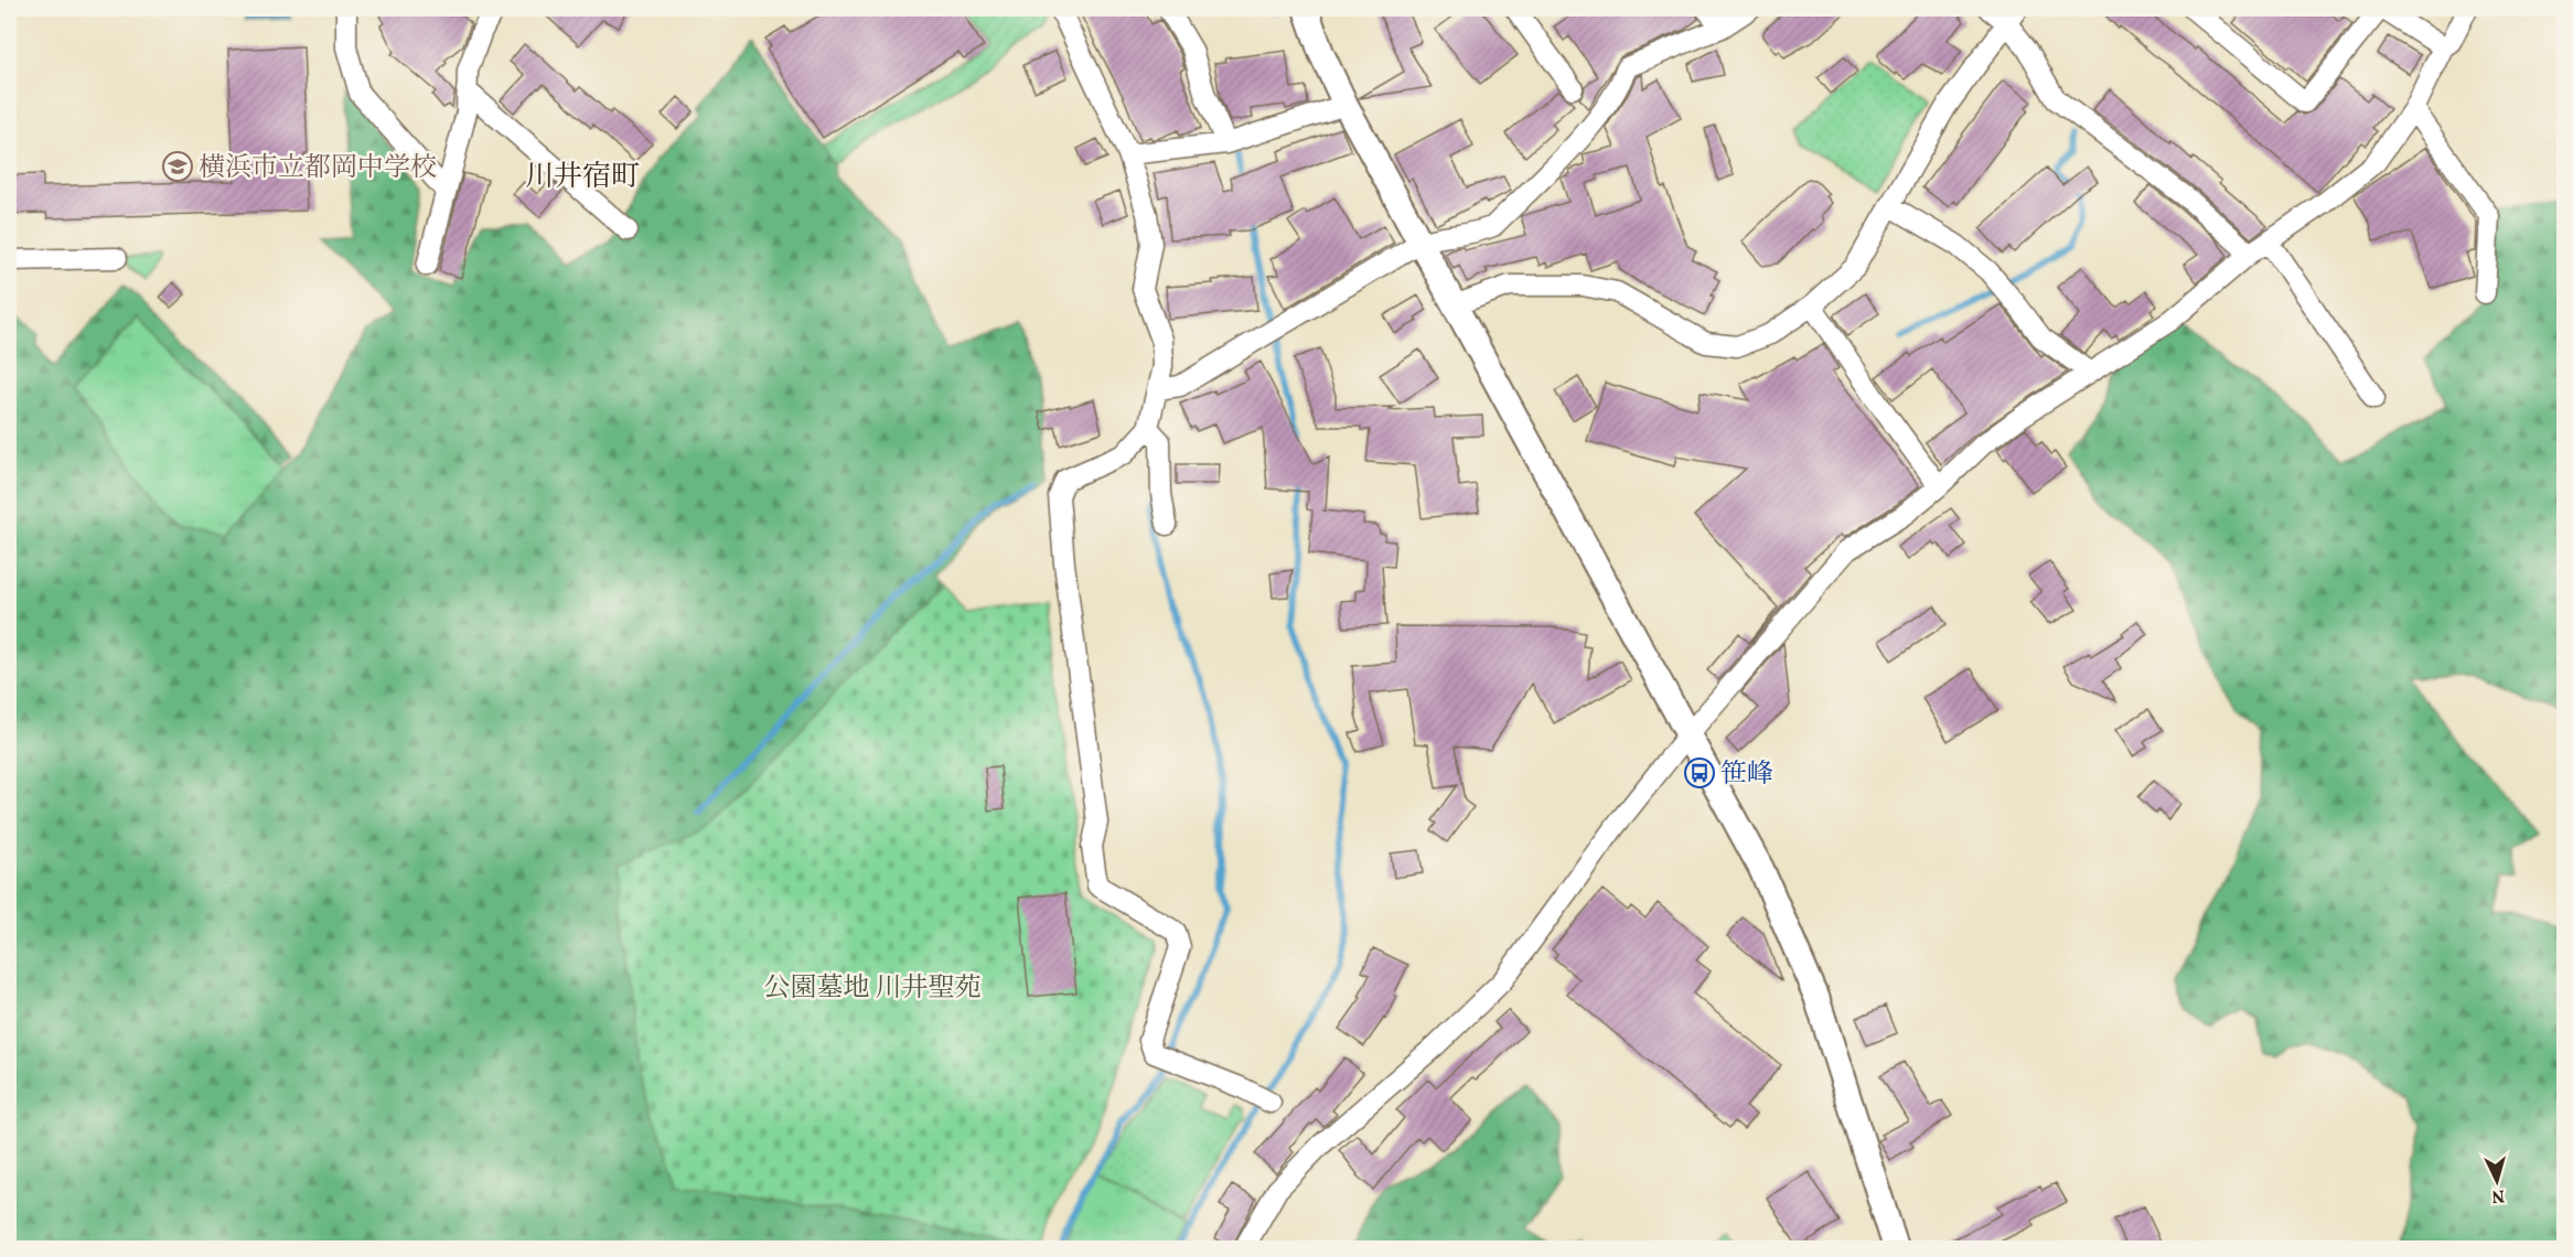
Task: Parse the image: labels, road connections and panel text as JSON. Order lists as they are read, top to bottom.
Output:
{
  "districts": ["川井宿町"],
  "parks": ["公園墓地 川井聖苑"],
  "places": {
    "school or university": ["横浜市立都岡中学校"],
    "bus stop": ["笹峰"]
  },
  "north": "bottom"
}
